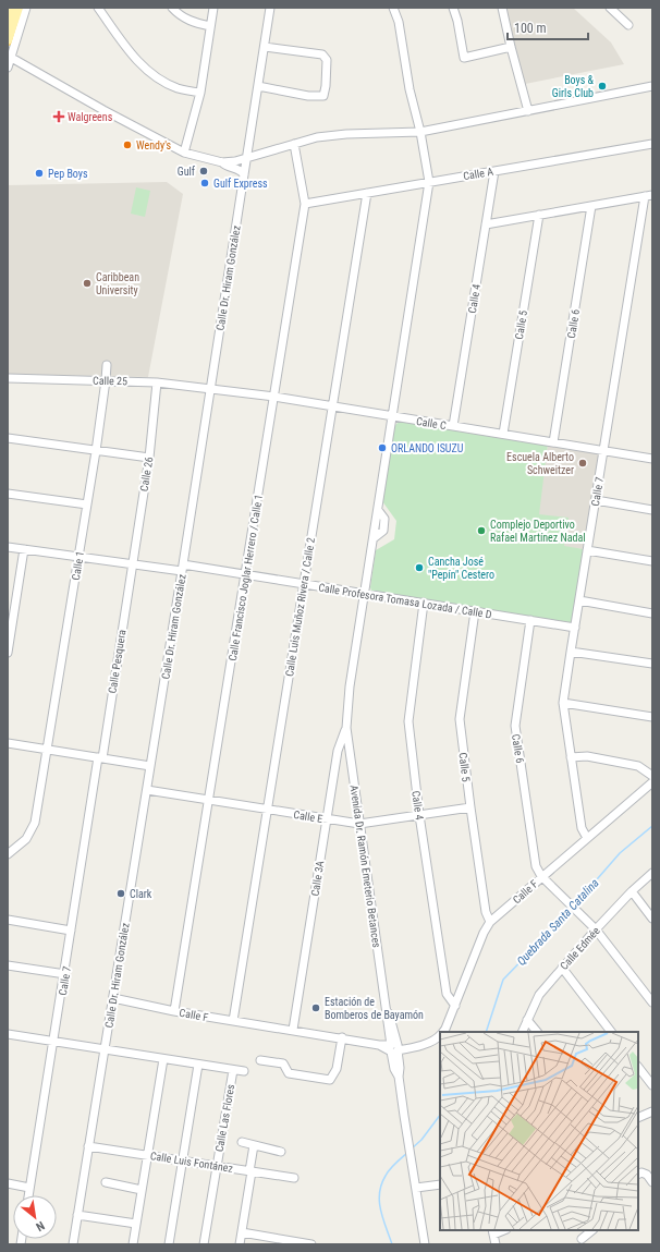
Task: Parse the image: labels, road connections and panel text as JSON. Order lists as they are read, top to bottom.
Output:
{
  "streets": {
    "street": [
      "Calle A",
      "Calle Dr. Hiram González",
      "Calle 4",
      "Calle 6",
      "Calle 5",
      "Calle 25",
      "Calle C",
      "Calle 26",
      "Calle 7",
      "Calle 1",
      "Calle Francisco Joglar Herrero / Calle 1",
      "Calle Profesora Tomasa Lozada / Calle D",
      "Calle Luis Muñoz Rivera / Calle 2",
      "Calle Pesquera",
      "Calle E",
      "Avenida Dr. Ramón Emeterio Betances",
      "Calle 3A",
      "Calle F",
      "Calle Edmée",
      "Calle Las Flores",
      "Calle Luis Fontánez"
    ]
  },
  "crossings": [
    ["Calle A", "Calle 4"],
    ["Calle A", "Calle Francisco Joglar Herrero / Calle 1"],
    ["Calle A", "Calle Luis Muñoz Rivera / Calle 2"],
    ["Calle Dr. Hiram González", "Calle 25"],
    ["Calle Dr. Hiram González", "Calle C"],
    ["Calle Dr. Hiram González", "Calle Profesora Tomasa Lozada / Calle D"],
    ["Calle Dr. Hiram González", "Calle E"],
    ["Calle Dr. Hiram González", "Calle F"],
    ["Calle Dr. Hiram González", "Calle Luis Fontánez"],
    ["Calle 4", "Calle C"],
    ["Calle 4", "Calle Profesora Tomasa Lozada / Calle D"],
    ["Calle 4", "Calle E"],
    ["Calle 4", "Calle F"],
    ["Calle 6", "Calle C"],
    ["Calle 6", "Calle Profesora Tomasa Lozada / Calle D"],
    ["Calle 6", "Calle F"],
    ["Calle 5", "Calle C"],
    ["Calle 5", "Calle Profesora Tomasa Lozada / Calle D"],
    ["Calle 5", "Calle E"],
    ["Calle 5", "Calle F"],
    ["Calle 25", "Calle C"],
    ["Calle 25", "Calle 26"],
    ["Calle 25", "Calle 1"],
    ["Calle C", "Calle 7"],
    ["Calle C", "Calle Francisco Joglar Herrero / Calle 1"],
    ["Calle C", "Calle Luis Muñoz Rivera / Calle 2"],
    ["Calle 26", "Calle Profesora Tomasa Lozada / Calle D"],
    ["Calle 26", "Calle Pesquera"],
    ["Calle 7", "Calle Profesora Tomasa Lozada / Calle D"],
    ["Calle 7", "Calle Pesquera"],
    ["Calle 7", "Calle F"],
    ["Calle 1", "Calle Profesora Tomasa Lozada / Calle D"],
    ["Calle Francisco Joglar Herrero / Calle 1", "Calle Profesora Tomasa Lozada / Calle D"],
    ["Calle Francisco Joglar Herrero / Calle 1", "Calle E"],
    ["Calle Francisco Joglar Herrero / Calle 1", "Calle F"],
    ["Calle Profesora Tomasa Lozada / Calle D", "Calle Luis Muñoz Rivera / Calle 2"],
    ["Calle Profesora Tomasa Lozada / Calle D", "Calle Pesquera"],
    ["Calle Luis Muñoz Rivera / Calle 2", "Calle E"],
    ["Calle Luis Muñoz Rivera / Calle 2", "Calle F"],
    ["Calle E", "Avenida Dr. Ramón Emeterio Betances"],
    ["Calle E", "Calle 3A"],
    ["Avenida Dr. Ramón Emeterio Betances", "Calle 3A"],
    ["Avenida Dr. Ramón Emeterio Betances", "Calle F"],
    ["Calle 3A", "Calle F"],
    ["Calle Las Flores", "Calle Luis Fontánez"]
  ],
  "water": ["Quebrada Santa Catalina"],
  "places": {
    "other": [
      "Boys & Girls Club",
      "Wendy's",
      "Gulf",
      "Pep Boys",
      "Gulf Express",
      "Caribbean University",
      "ORLANDO ISUZU",
      "Escuela Alberto Schweitzer",
      "Complejo Deportivo Rafael Martínez Nadal",
      "Cancha José \"Pepín\" Cestero",
      "Clark",
      "Estación de Bomberos de Bayamón"
    ],
    "health": ["Walgreens"]
  },
  "scale_bar": "100 m",
  "north": "bottom right"
}
